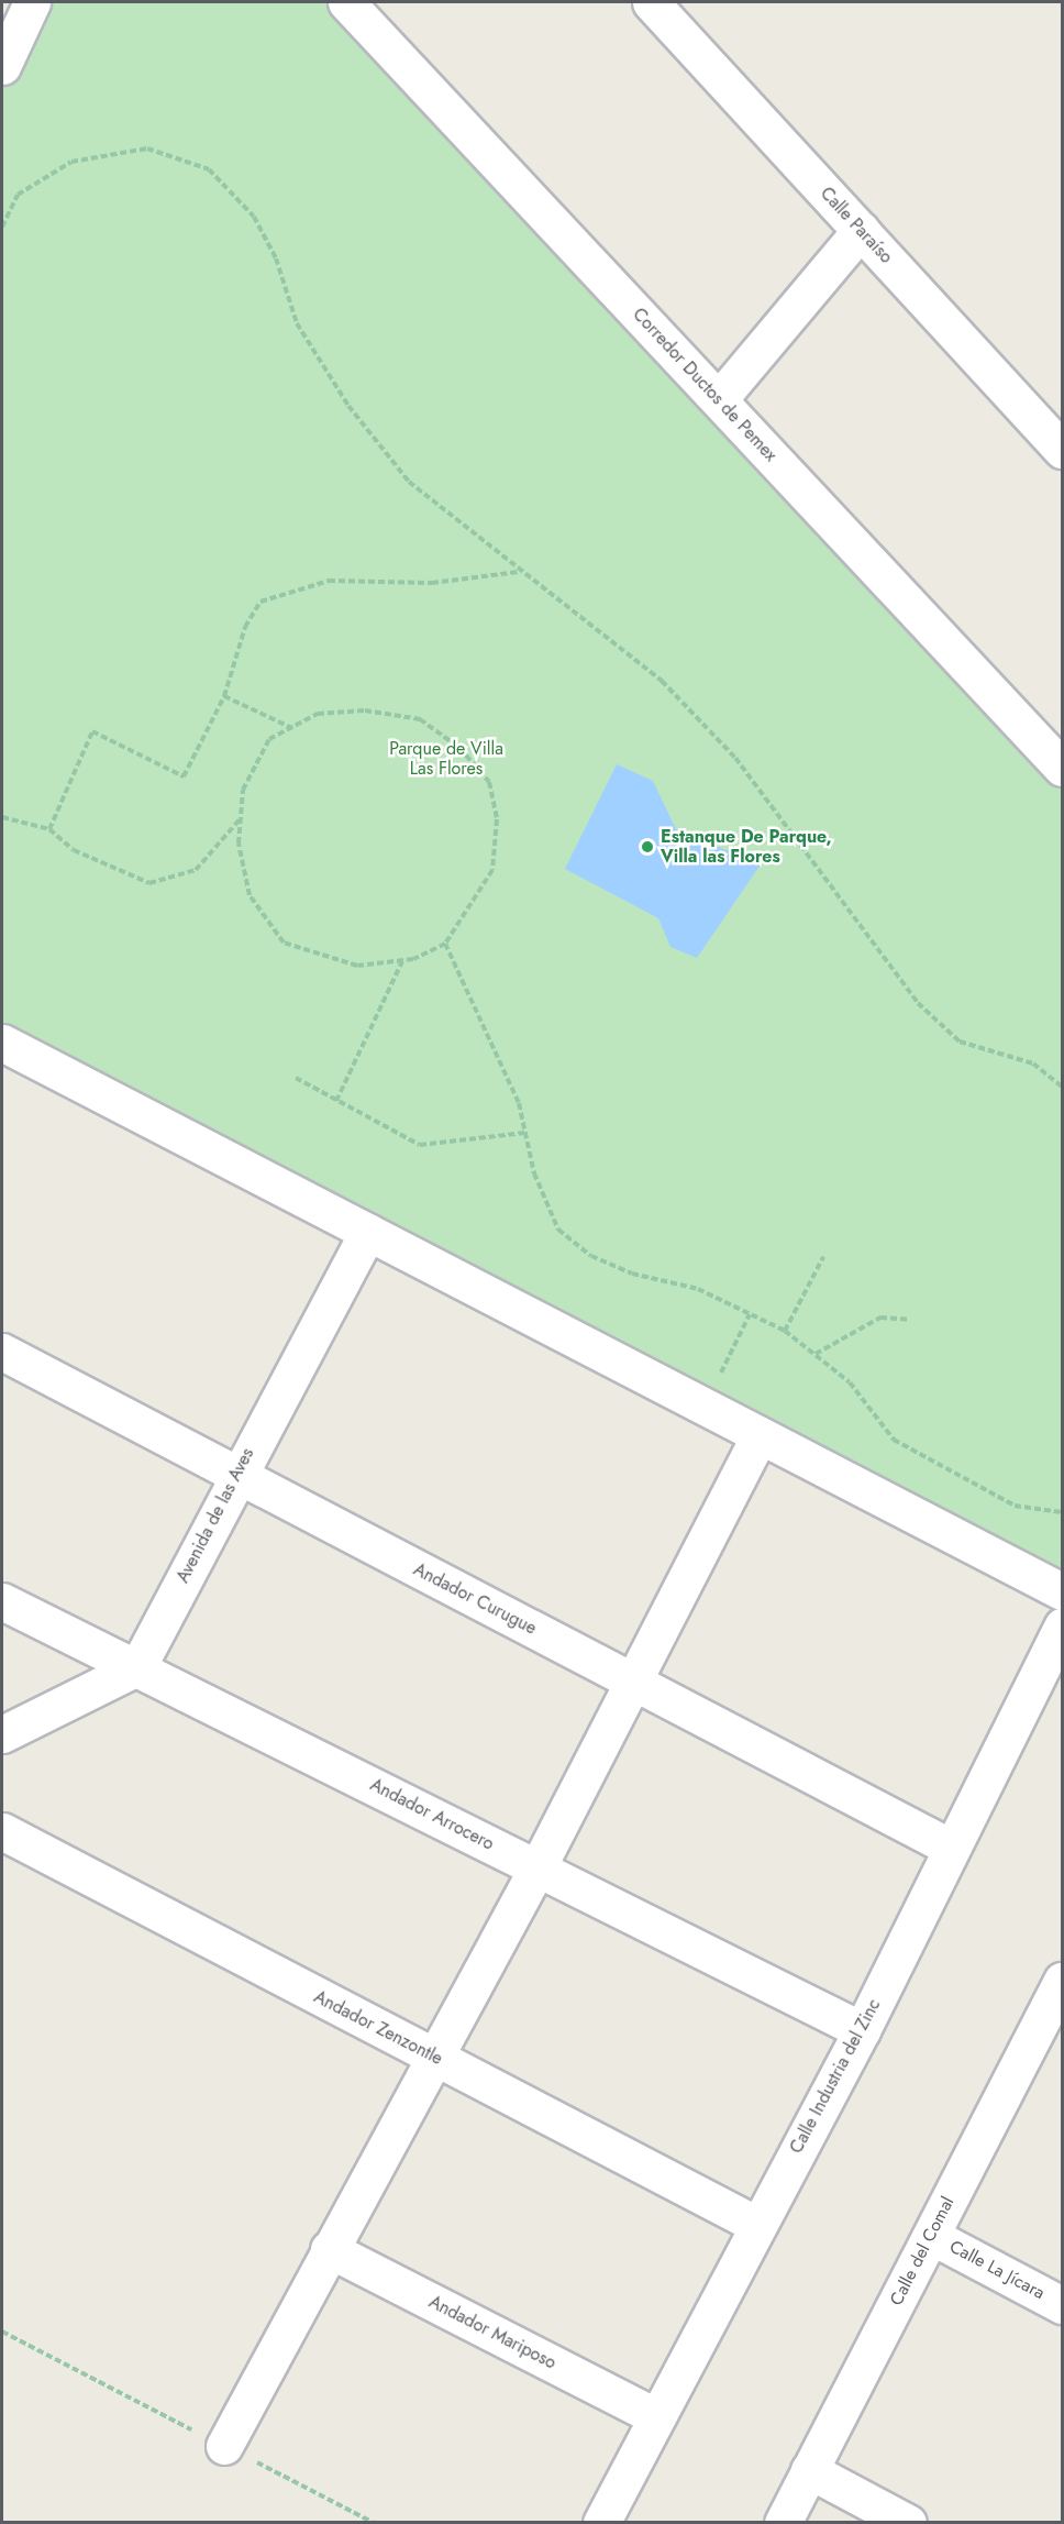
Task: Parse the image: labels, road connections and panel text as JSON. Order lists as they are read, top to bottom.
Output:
{
  "streets": {
    "street": [
      "Calle Paraíso",
      "Corredor Ductos de Pemex",
      "Avenida de las Aves",
      "Andador Curugue",
      "Andador Arrocero",
      "Andador Zenzontle",
      "Calle Industria del Zinc",
      "Calle del Comal",
      "Calle La Jícara",
      "Andador Mariposo"
    ]
  },
  "crossings": [
    ["Avenida de las Aves", "Andador Curugue"],
    ["Avenida de las Aves", "Andador Arrocero"],
    ["Andador Curugue", "Calle Industria del Zinc"],
    ["Andador Arrocero", "Calle Industria del Zinc"],
    ["Andador Zenzontle", "Calle Industria del Zinc"],
    ["Calle Industria del Zinc", "Andador Mariposo"],
    ["Calle del Comal", "Calle La Jícara"]
  ],
  "parks": ["Parque de Villa Las Flores"],
  "places": ["Estanque De Parque, Villa las Flores"]
}
